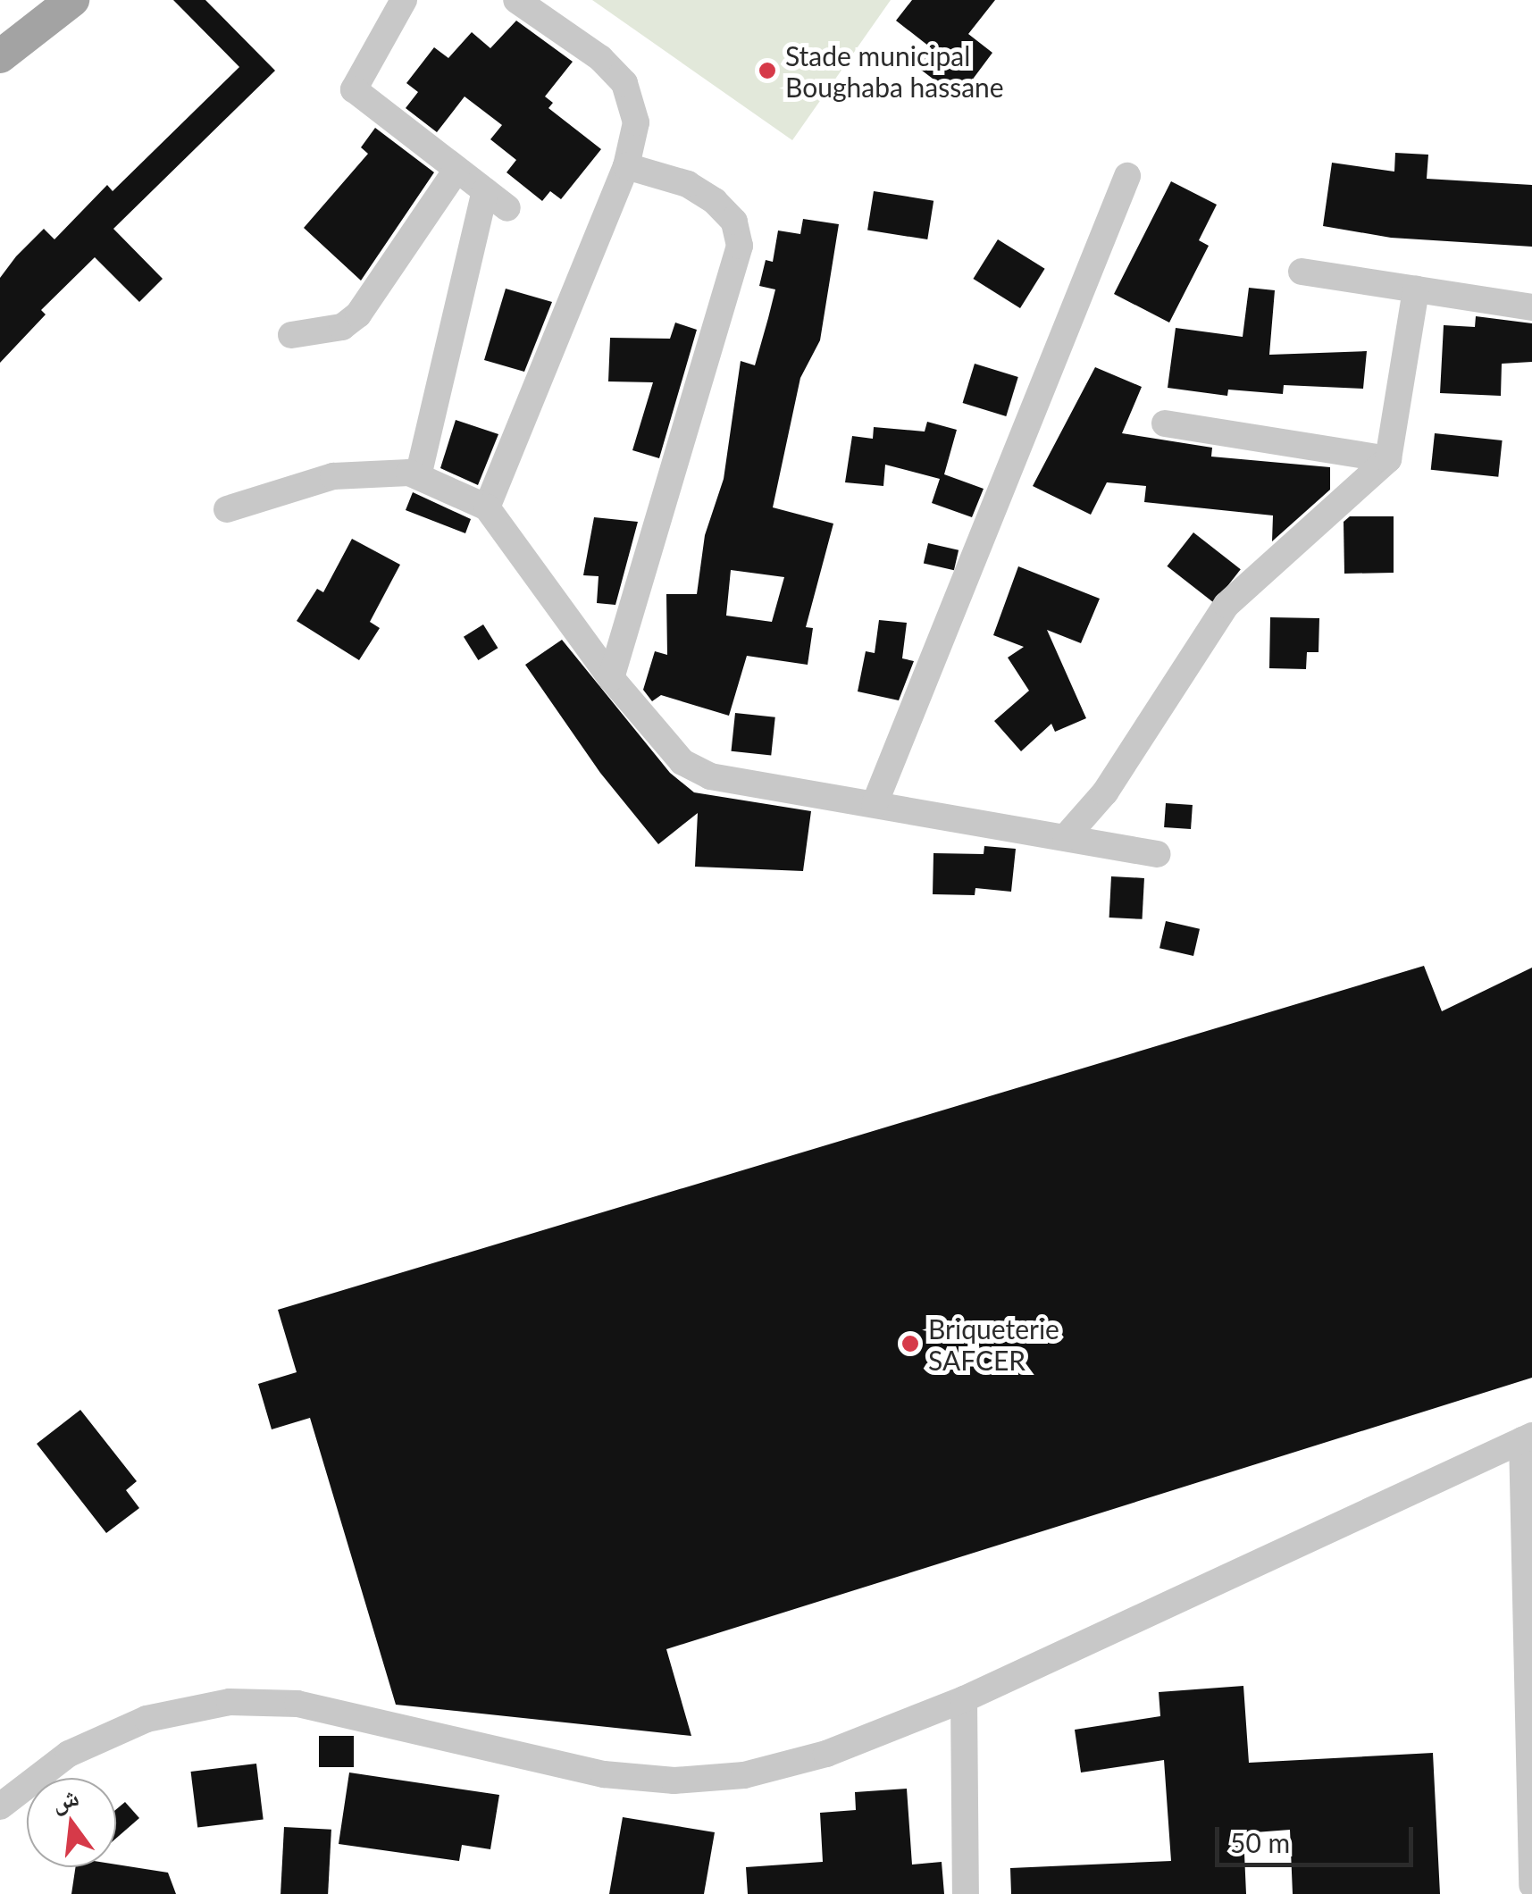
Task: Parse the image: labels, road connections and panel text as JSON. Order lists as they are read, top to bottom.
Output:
{
  "places": ["Stade municipal Boughaba hassane", "Briqueterie SAFCER"],
  "scale_bar": "50 m",
  "north": "top"
}
